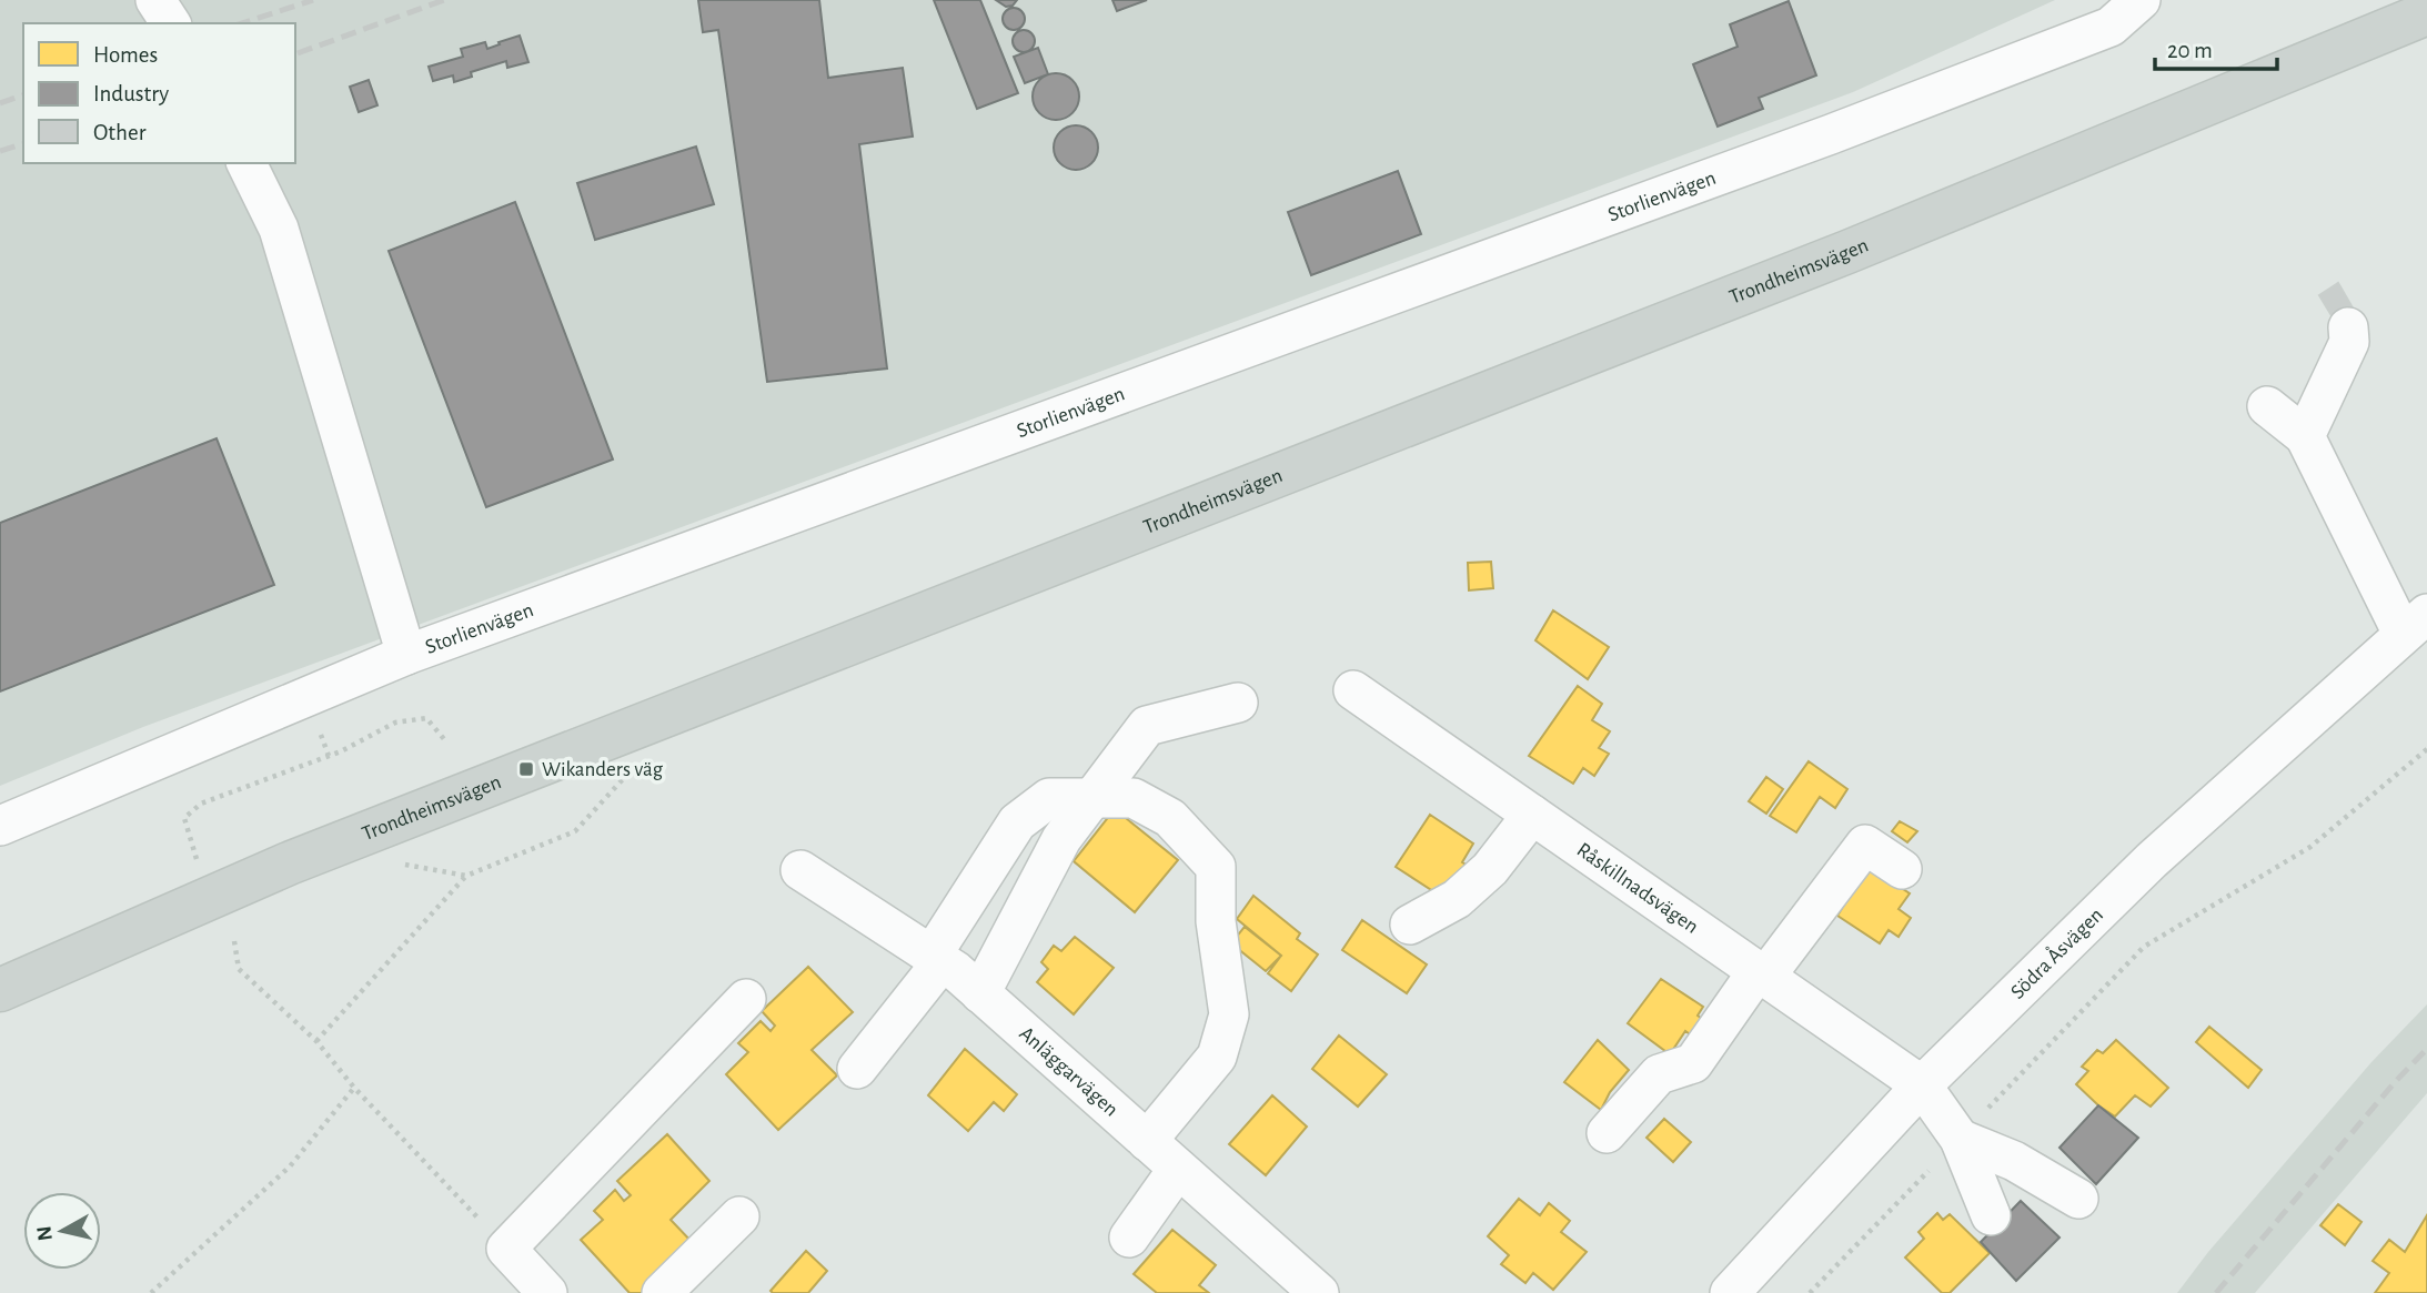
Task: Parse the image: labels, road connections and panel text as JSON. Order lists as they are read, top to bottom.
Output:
{
  "streets": {
    "main road": ["Trondheimsvägen"],
    "street": [
      "Storlienvägen",
      "Råskillnadsvägen",
      "Södra Åsvägen",
      "Anläggarvägen"
    ]
  },
  "crossings": [
    ["Råskillnadsvägen", "Södra Åsvägen"]
  ],
  "places": {
    "transit": ["Wikanders väg"]
  },
  "legend": ["Homes", "Industry", "Other"],
  "scale_bar": "20 m",
  "north": "left"
}
